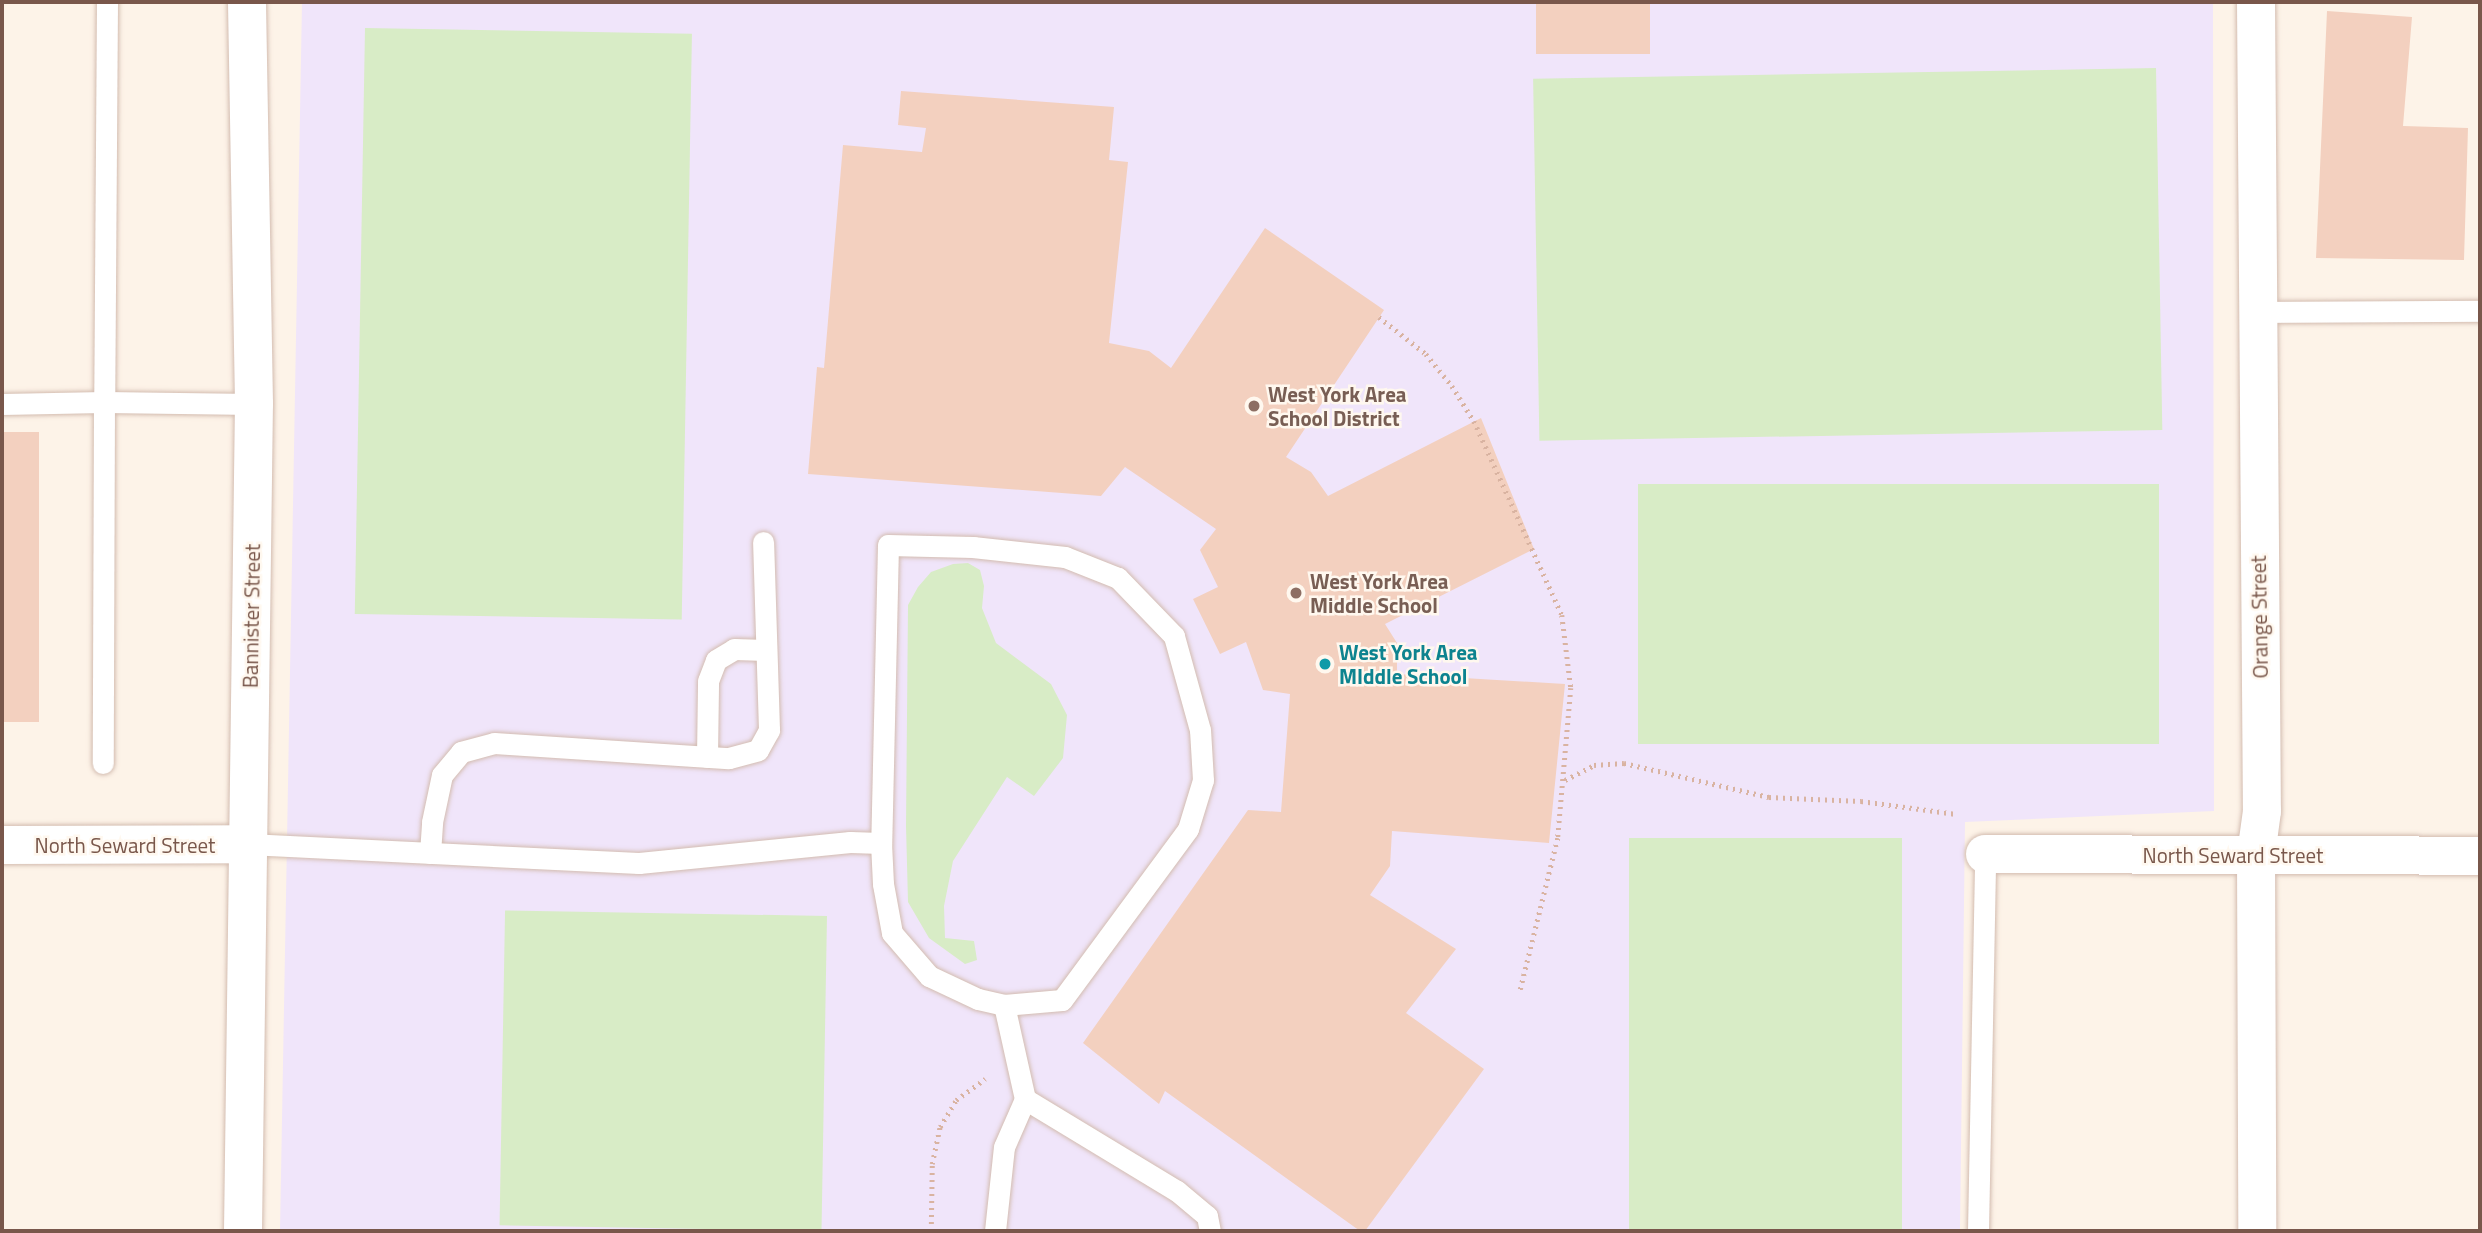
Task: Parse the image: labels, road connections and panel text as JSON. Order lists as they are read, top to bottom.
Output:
{
  "streets": {
    "street": ["Bannister Street", "Orange Street", "North Seward Street"]
  },
  "crossings": [
    ["Bannister Street", "North Seward Street"],
    ["Orange Street", "North Seward Street"]
  ],
  "places": ["West York Area School District", "West York Area Middle School", "West York Area MIddle School"]
}
